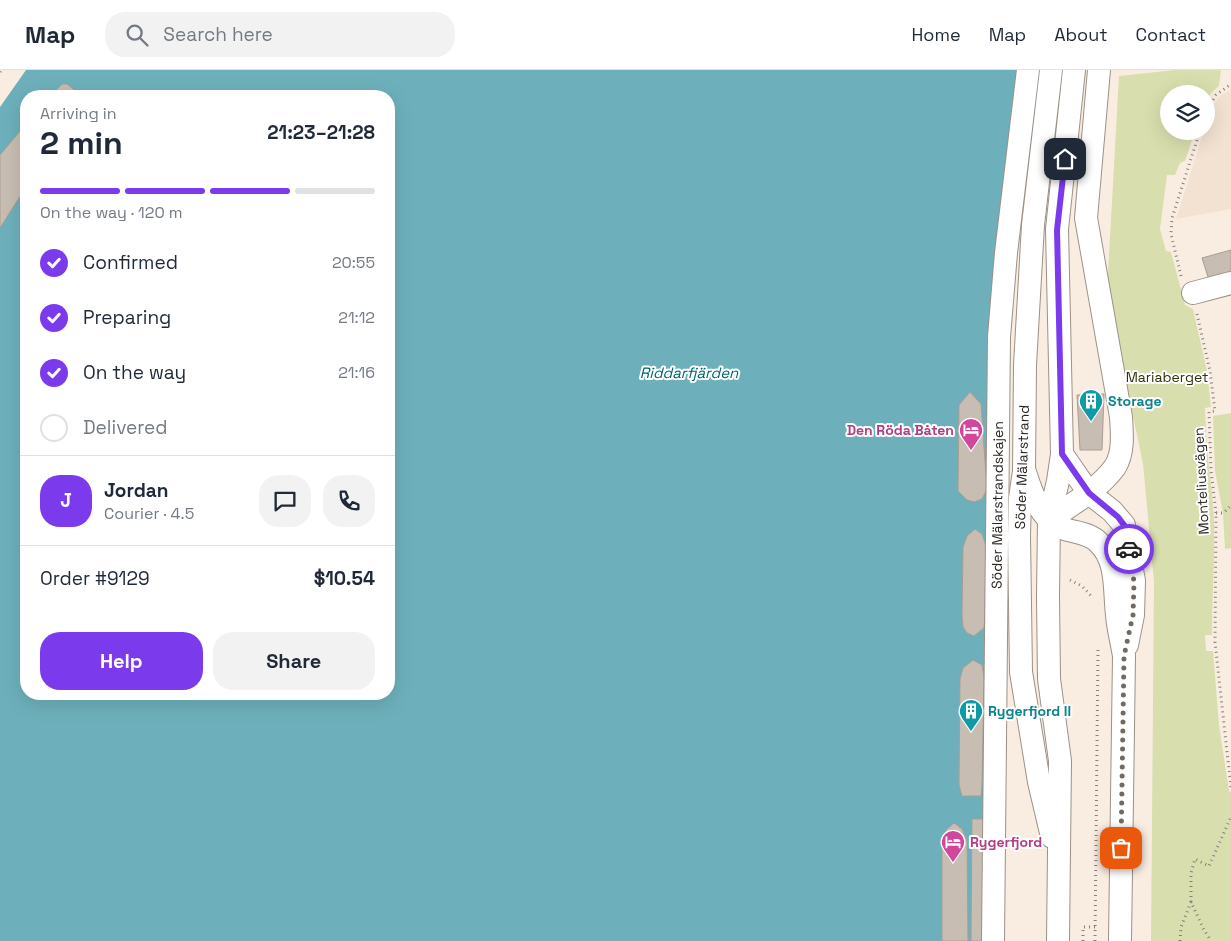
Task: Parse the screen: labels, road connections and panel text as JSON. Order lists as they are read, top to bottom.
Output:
{
  "streets": {
    "street": ["Söder Mälarstrand", "Söder Mälarstrandskajen"],
    "path": ["Monteliusvägen"]
  },
  "water": ["Riddarfjärden"],
  "parks": ["Mariaberget"],
  "places": {
    "building": ["Storage", "Rygerfjord II"],
    "hotel": ["Den Röda Båten", "Rygerfjord"]
  },
  "page": {
    "header": "Map",
    "search": "Search here",
    "nav": [
      "Home",
      "Map",
      "About",
      "Contact"
    ],
    "heading": ["2 min", "Arriving in", "21:23–21:28"],
    "panel": [
      "Jordan",
      "Courier · 4.5",
      "Order #9129",
      "$10.54"
    ],
    "bar": "On the way · 120 m",
    "list": [
      ["Confirmed", "20:55"],
      ["Preparing", "21:12"],
      ["On the way", "21:16"],
      "Delivered"
    ],
    "round": "J",
    "buttons": ["Help", "Share"]
  }
}
